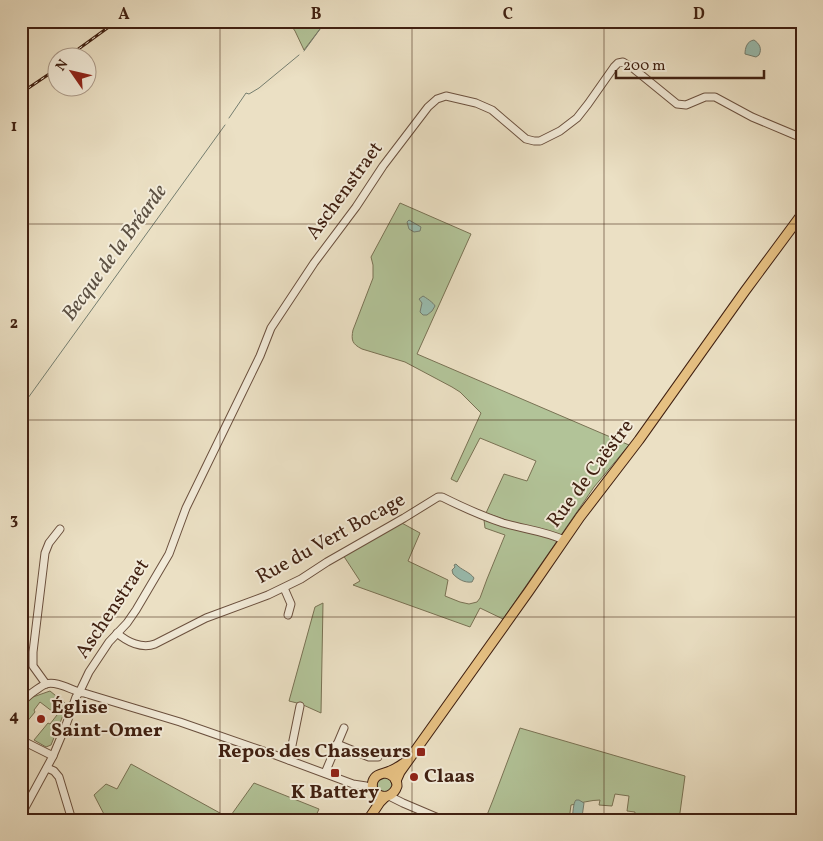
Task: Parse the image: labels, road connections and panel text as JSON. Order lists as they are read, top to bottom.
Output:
{
  "streets": {
    "main road": ["Rue de Caëstre"],
    "street": ["Aschenstraet", "Rue du Vert Bocage"]
  },
  "crossings": [
    ["Aschenstraet", "Rue du Vert Bocage"],
    ["Rue de Caëstre", "Rue du Vert Bocage"]
  ],
  "water": ["Becque de la Bréarde"],
  "places": {
    "other": ["Église Saint-Omer", "Claas"],
    "transit": ["Repos des Chasseurs", "K Battery"]
  },
  "scale_bar": "200 m",
  "north": "top left",
  "grid": {
    "columns": [
      "A",
      "B",
      "C",
      "D"
    ],
    "rows": [
      "1",
      "2",
      "3",
      "4"
    ]
  }
}
